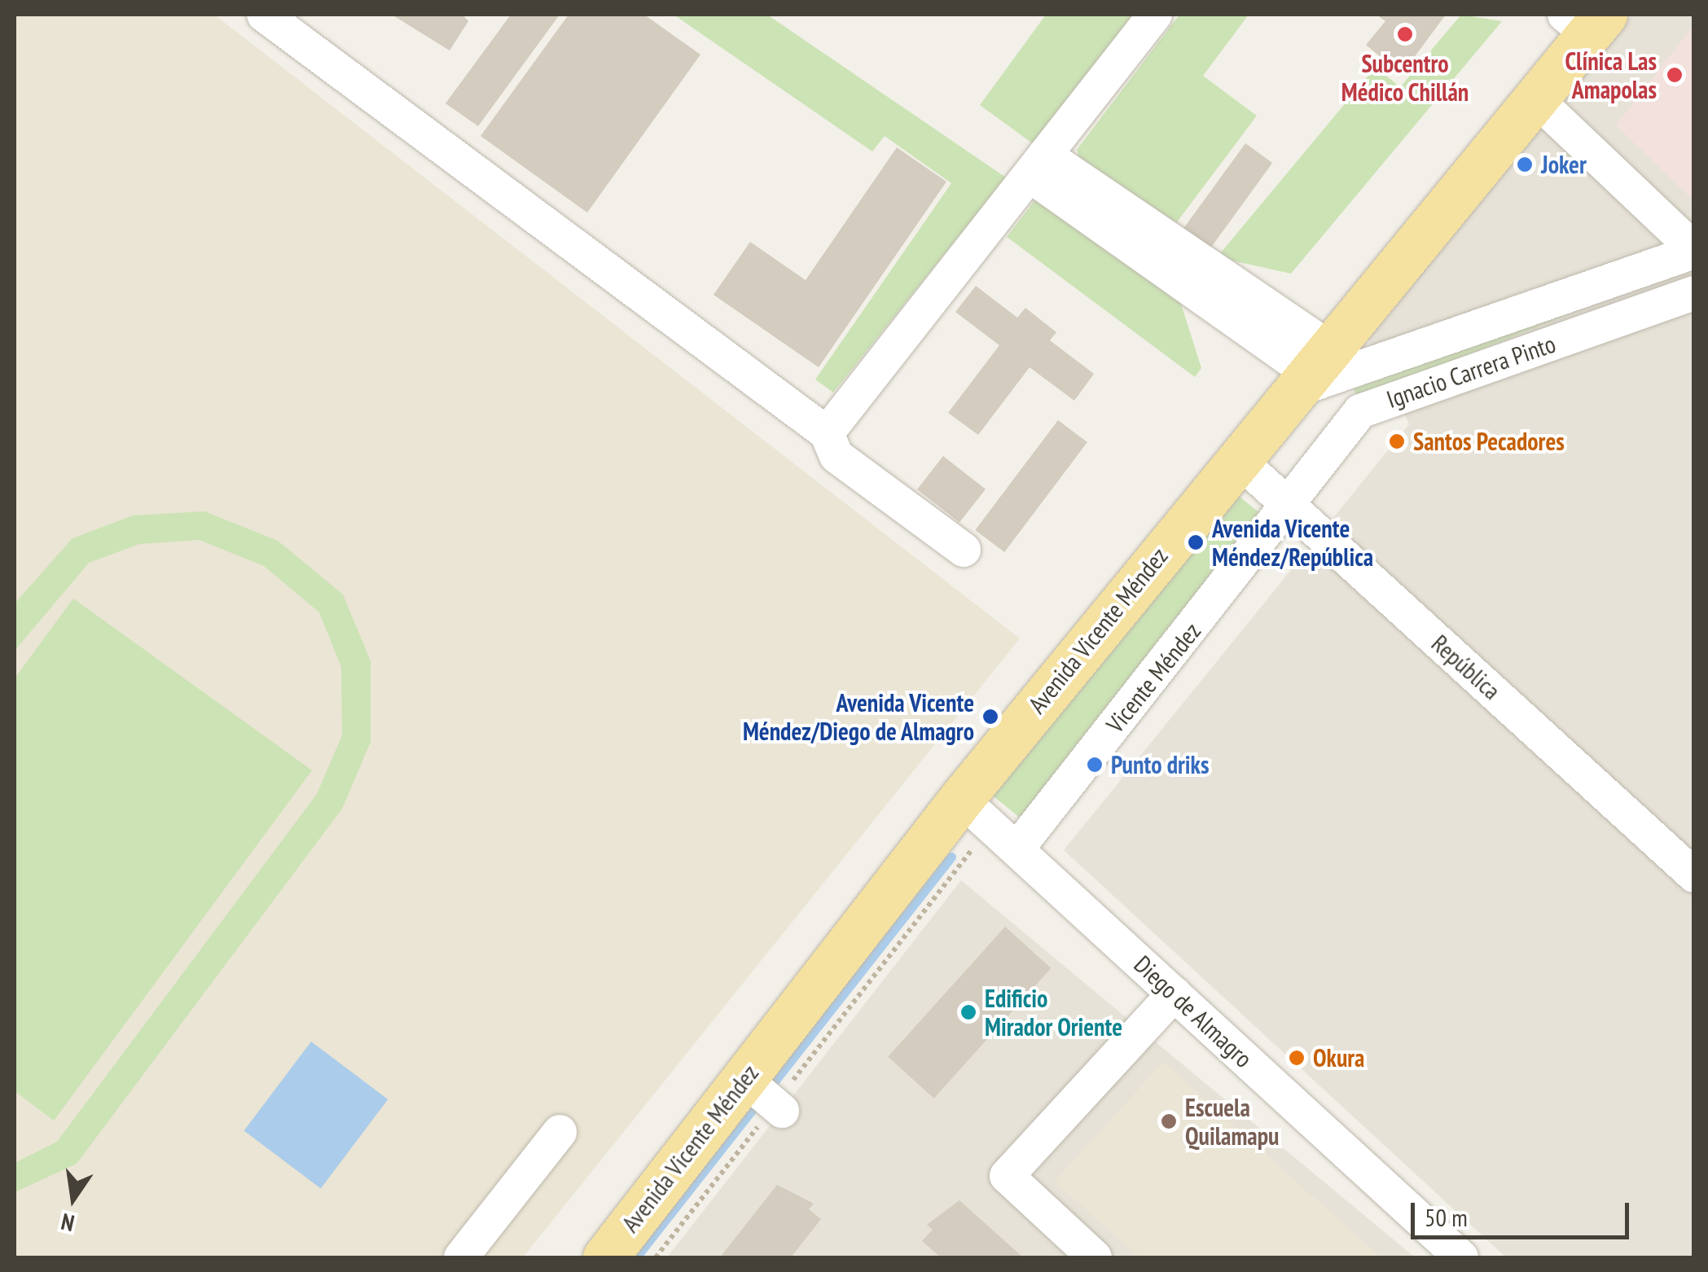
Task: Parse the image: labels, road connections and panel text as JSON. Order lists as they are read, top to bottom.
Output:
{
  "streets": {
    "main road": ["Avenida Vicente Méndez"],
    "street": [
      "Ignacio Carrera Pinto",
      "República",
      "Vicente Méndez",
      "Diego de Almagro"
    ]
  },
  "crossings": [
    ["Ignacio Carrera Pinto", "Avenida Vicente Méndez"],
    ["Ignacio Carrera Pinto", "República"],
    ["Ignacio Carrera Pinto", "Vicente Méndez"],
    ["Avenida Vicente Méndez", "República"],
    ["Avenida Vicente Méndez", "Diego de Almagro"],
    ["República", "Vicente Méndez"],
    ["Vicente Méndez", "Diego de Almagro"]
  ],
  "places": [
    "Subcentro Médico Chillán",
    "Clínica Las Amapolas",
    "Joker",
    "Santos Pecadores",
    "Avenida Vicente Méndez/República",
    "Avenida Vicente Méndez/Diego de Almagro",
    "Punto driks",
    "Edificio Mirador Oriente",
    "Okura",
    "Escuela Quilamapu"
  ],
  "scale_bar": "50 m",
  "north": "bottom"
}
